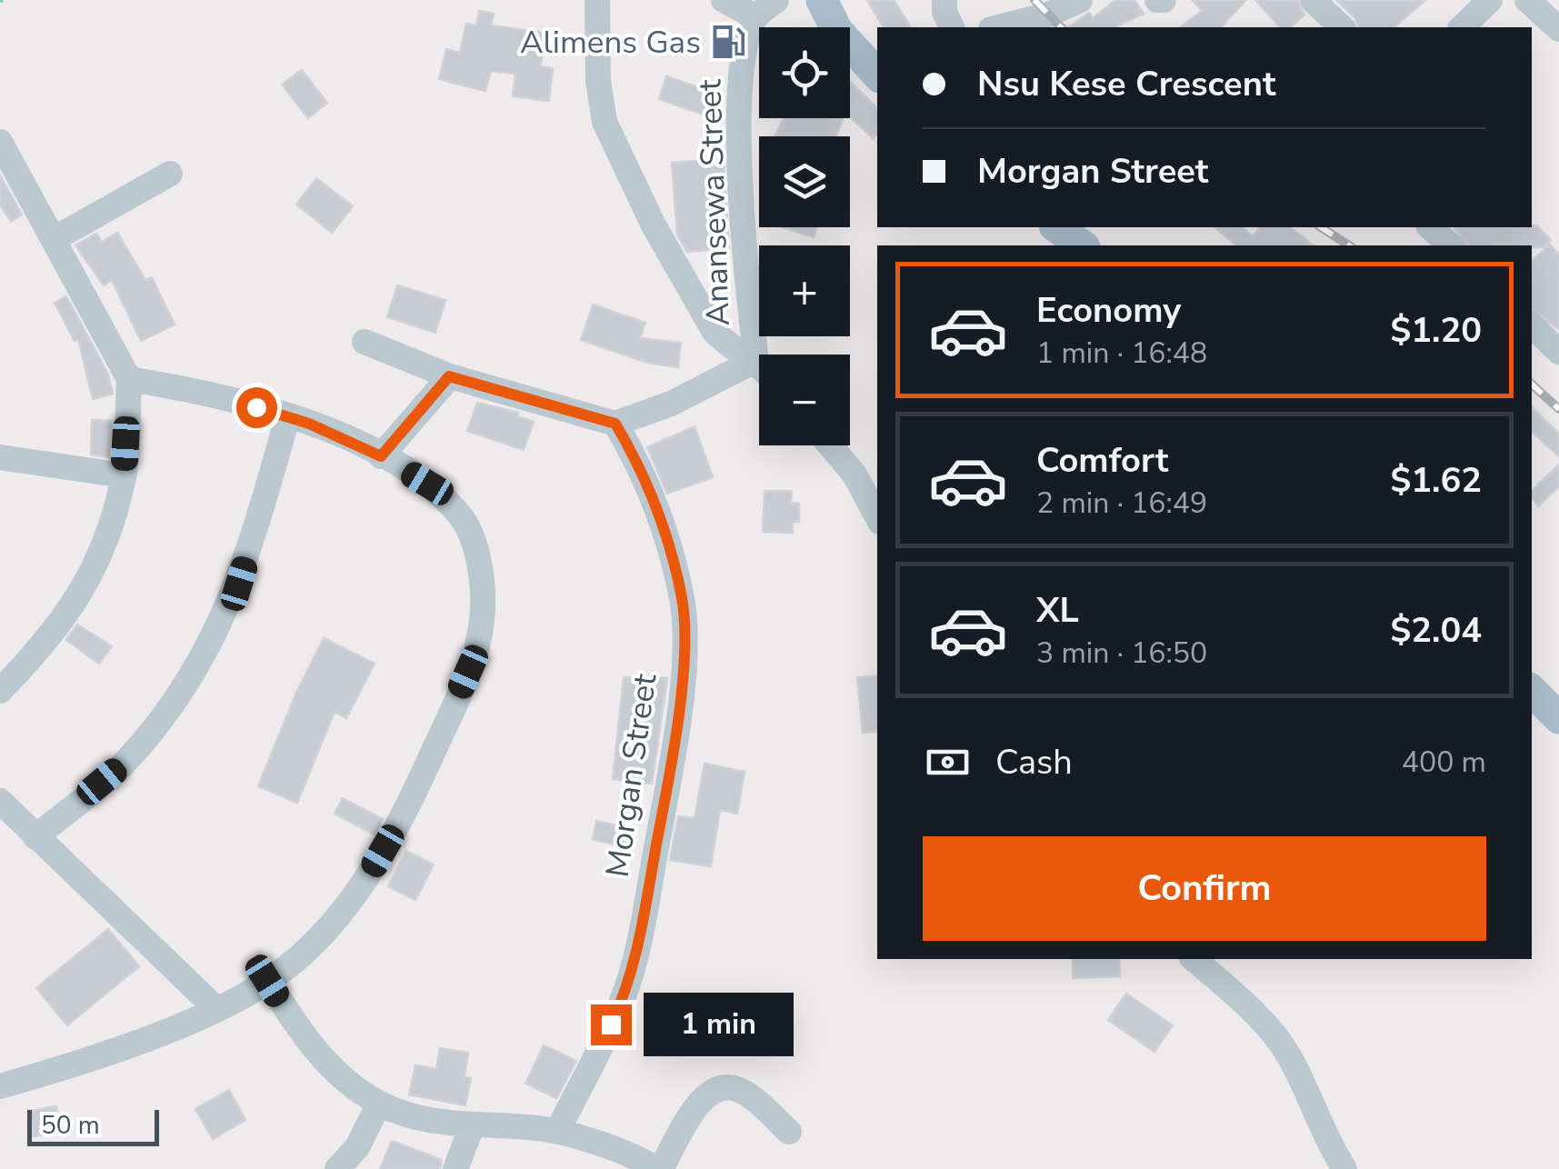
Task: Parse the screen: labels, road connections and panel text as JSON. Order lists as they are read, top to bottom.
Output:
{
  "streets": {
    "street": ["Anansewa Street", "Morgan Street"]
  },
  "places": {
    "fuel station": ["Alimens Gas"]
  },
  "scale_bar": "50 m",
  "page": {
    "map_buttons": ["+", "−"],
    "banner": ["Nsu Kese Crescent", "Morgan Street"],
    "list": [
      {
        "name": "Economy",
        "note": "1 min · 16:48",
        "value": "$1.20"
      },
      {
        "name": "Comfort",
        "note": "2 min · 16:49",
        "value": "$1.62"
      },
      {
        "name": "XL",
        "note": "3 min · 16:50",
        "value": "$2.04"
      }
    ],
    "pay": ["Cash", "400 m"],
    "buttons": "Confirm",
    "bubble": "1 min",
    "scale": "50 m"
  }
}
